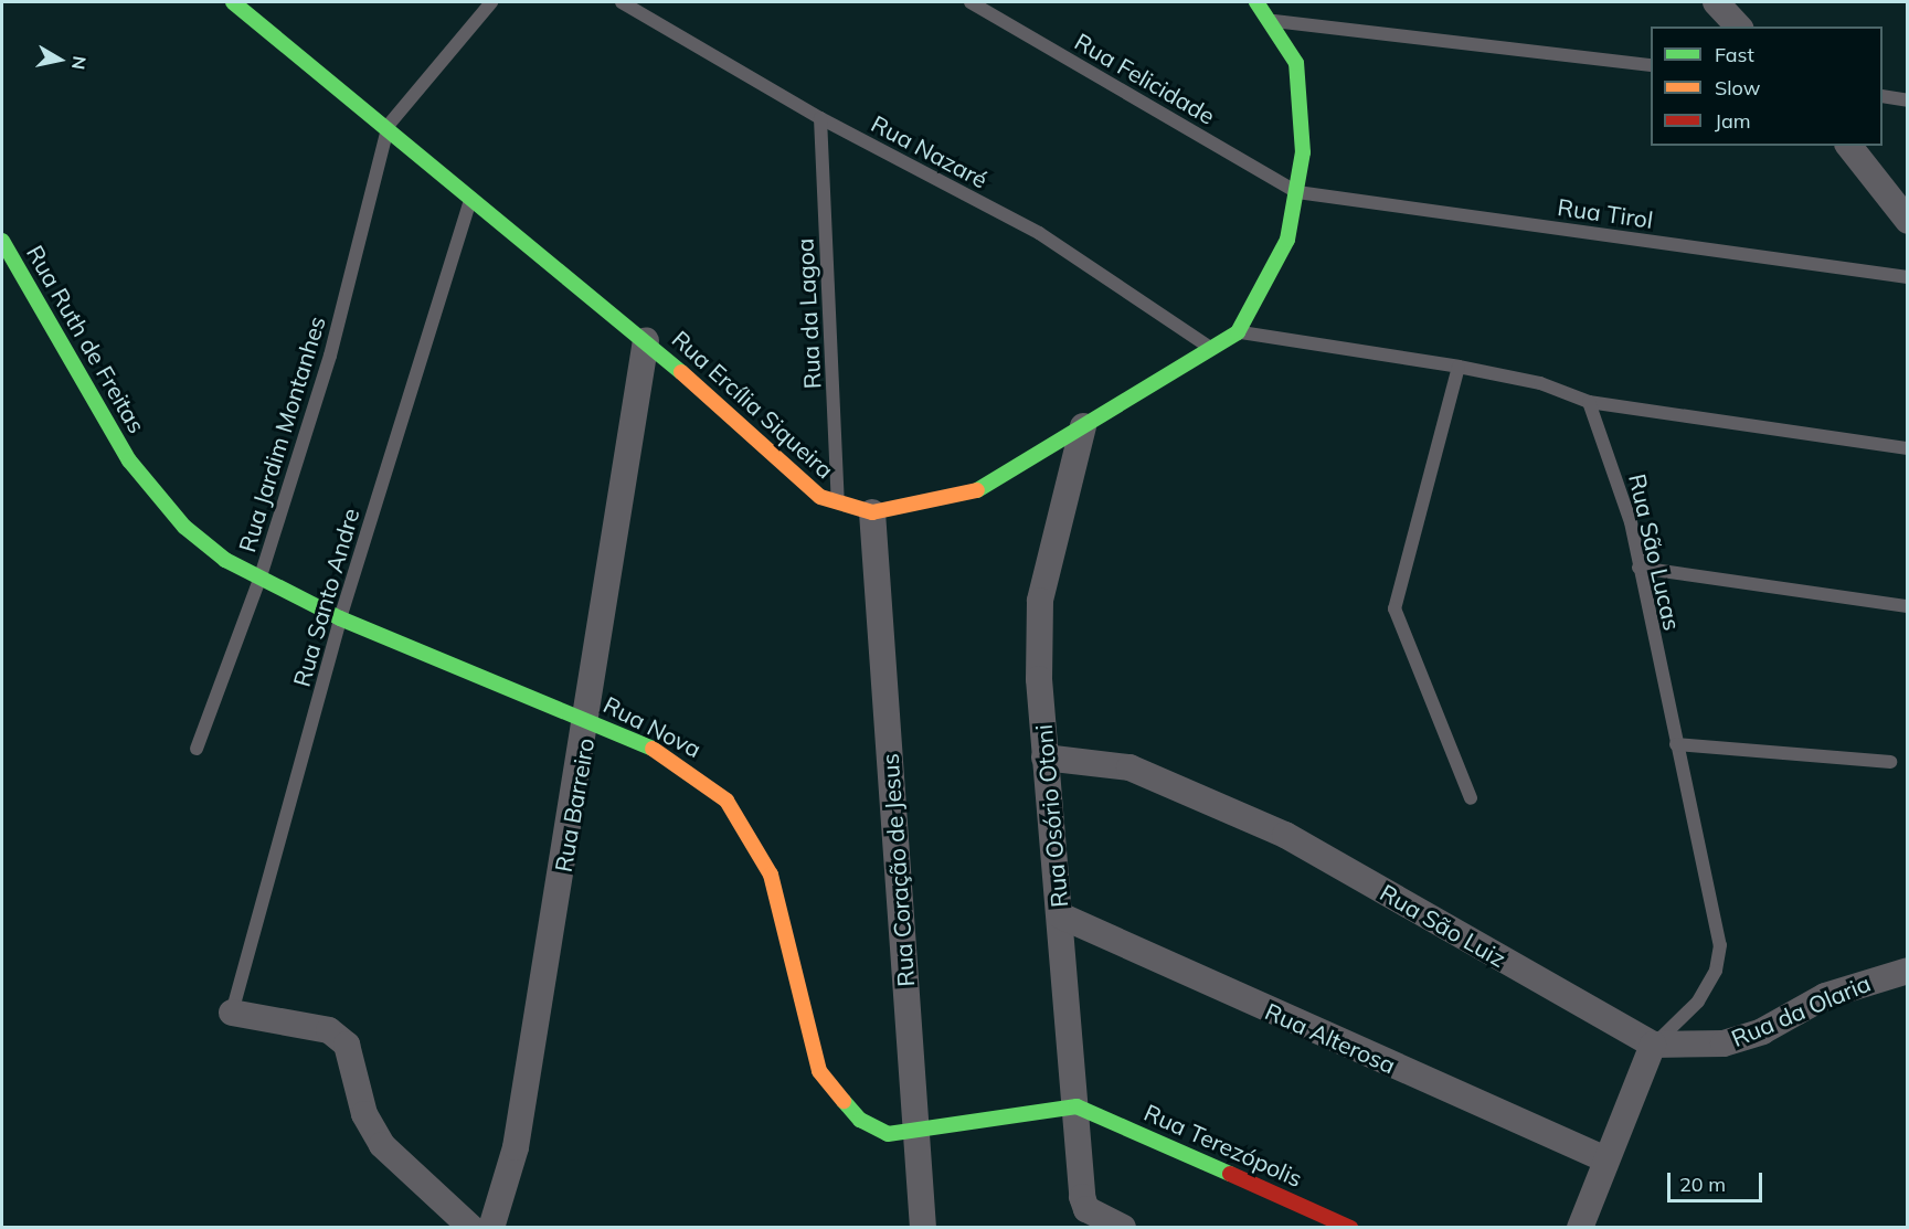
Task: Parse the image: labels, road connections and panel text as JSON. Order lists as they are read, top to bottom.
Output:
{
  "streets": {
    "street": [
      "Rua Ruth de Freitas",
      "Rua Ercília Siqueira",
      "Rua Nova",
      "Rua Barreiro",
      "Rua Osório Otoni",
      "Rua Coração de Jesus",
      "Rua São Luiz",
      "Rua da Olaria",
      "Rua Alterosa",
      "Rua Terezópolis"
    ],
    "lane": [
      "Rua Felicidade",
      "Rua Nazaré",
      "Rua Tirol",
      "Rua da Lagoa",
      "Rua Jardim Montanhes",
      "Rua São Lucas",
      "Rua Santo Andre"
    ]
  },
  "crossings": [
    ["Rua Felicidade", "Rua Tirol"],
    ["Rua Felicidade", "Rua Ercília Siqueira"],
    ["Rua Nazaré", "Rua da Lagoa"],
    ["Rua Nazaré", "Rua Ercília Siqueira"],
    ["Rua Tirol", "Rua Ercília Siqueira"],
    ["Rua da Lagoa", "Rua Ercília Siqueira"],
    ["Rua Ruth de Freitas", "Rua Nova"],
    ["Rua Ercília Siqueira", "Rua Jardim Montanhes"],
    ["Rua Ercília Siqueira", "Rua Santo Andre"],
    ["Rua Ercília Siqueira", "Rua Barreiro"],
    ["Rua Ercília Siqueira", "Rua Osório Otoni"],
    ["Rua Ercília Siqueira", "Rua Coração de Jesus"],
    ["Rua Jardim Montanhes", "Rua Nova"],
    ["Rua São Lucas", "Rua São Luiz"],
    ["Rua São Lucas", "Rua da Olaria"],
    ["Rua Santo Andre", "Rua Nova"],
    ["Rua Nova", "Rua Barreiro"],
    ["Rua Nova", "Rua Osório Otoni"],
    ["Rua Nova", "Rua Coração de Jesus"],
    ["Rua Nova", "Rua Terezópolis"],
    ["Rua Osório Otoni", "Rua São Luiz"],
    ["Rua Osório Otoni", "Rua Alterosa"],
    ["Rua Osório Otoni", "Rua Terezópolis"],
    ["Rua São Luiz", "Rua da Olaria"]
  ],
  "legend": ["Fast", "Slow", "Jam"],
  "scale_bar": "20 m",
  "north": "right"
}
